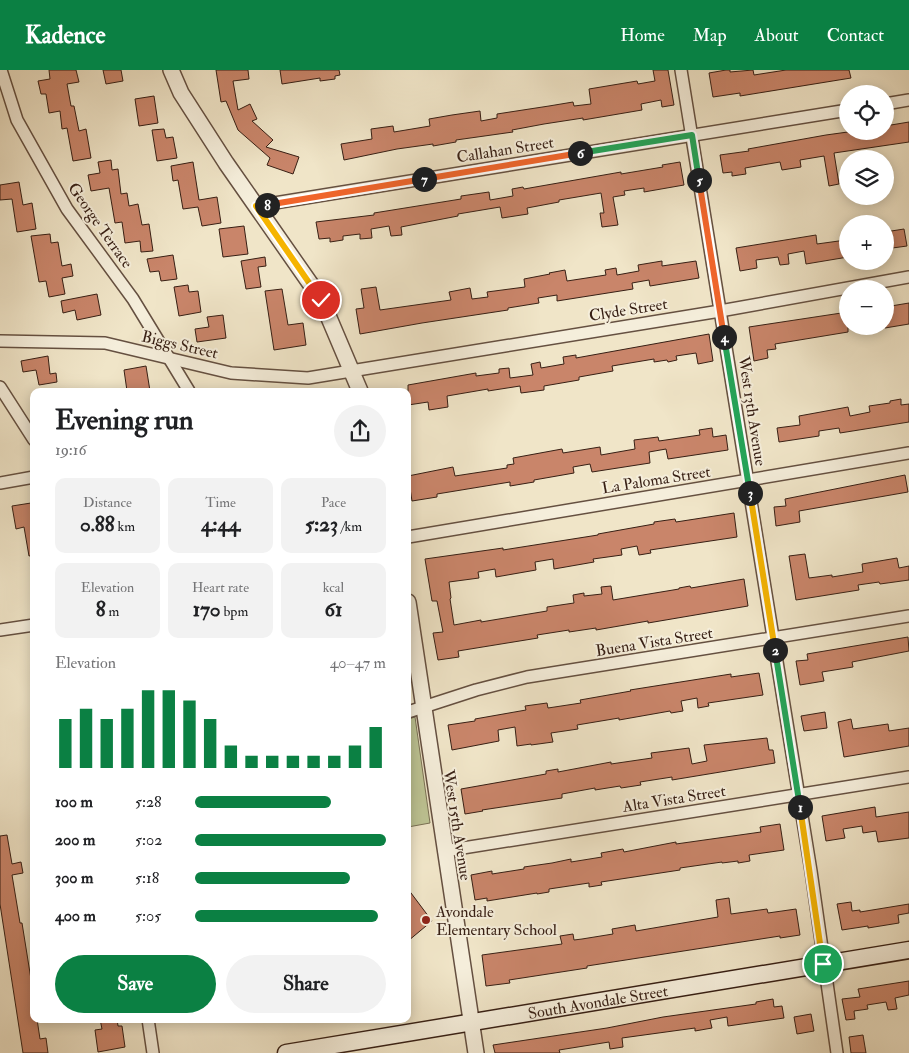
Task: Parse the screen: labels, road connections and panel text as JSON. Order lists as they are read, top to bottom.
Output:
{
  "streets": {
    "main road": ["South Avondale Street"],
    "street": [
      "Callahan Street",
      "George Terrace",
      "Clyde Street",
      "Biggs Street",
      "West 13th Avenue",
      "La Paloma Street",
      "Buena Vista Street",
      "Alta Vista Street",
      "West 15th Avenue"
    ]
  },
  "crossings": [
    ["Callahan Street", "West 13th Avenue"],
    ["George Terrace", "Biggs Street"],
    ["Clyde Street", "Biggs Street"],
    ["Clyde Street", "West 13th Avenue"],
    ["West 13th Avenue", "La Paloma Street"],
    ["West 13th Avenue", "Buena Vista Street"],
    ["West 13th Avenue", "Alta Vista Street"],
    ["West 13th Avenue", "South Avondale Street"],
    ["Buena Vista Street", "West 15th Avenue"],
    ["Alta Vista Street", "West 15th Avenue"],
    ["West 15th Avenue", "South Avondale Street"]
  ],
  "places": ["Avondale Elementary School"],
  "page": {
    "header": "Kadence",
    "nav": [
      "Home",
      "Map",
      "About",
      "Contact"
    ],
    "map_buttons": ["+", "−"],
    "pins": [
      "6",
      "7",
      "5",
      "8",
      "4",
      "3",
      "2",
      "1"
    ],
    "heading": ["Evening run", "19:16"],
    "stats": [
      ["Distance", "0.88 km"],
      ["Time", "4:44"],
      ["Pace", "5:23 /km"],
      ["Elevation", "8 m"],
      ["Heart rate", "170 bpm"],
      ["kcal", "61"]
    ],
    "chart": ["Elevation", "40–47 m"],
    "list": [
      {
        "name": "100 m",
        "note": "5:28"
      },
      {
        "name": "200 m",
        "note": "5:02"
      },
      {
        "name": "300 m",
        "note": "5:18"
      },
      {
        "name": "400 m",
        "note": "5:05"
      }
    ],
    "buttons": ["Save", "Share"]
  }
}
